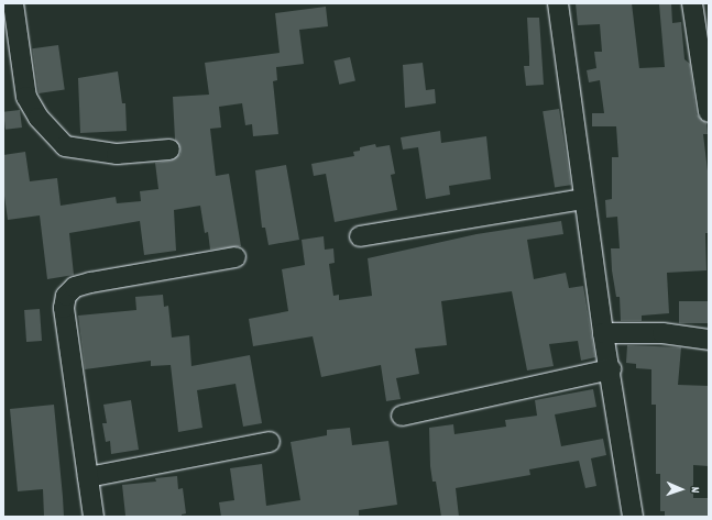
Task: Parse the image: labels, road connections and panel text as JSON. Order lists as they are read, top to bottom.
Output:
{
  "north": "right"
}
